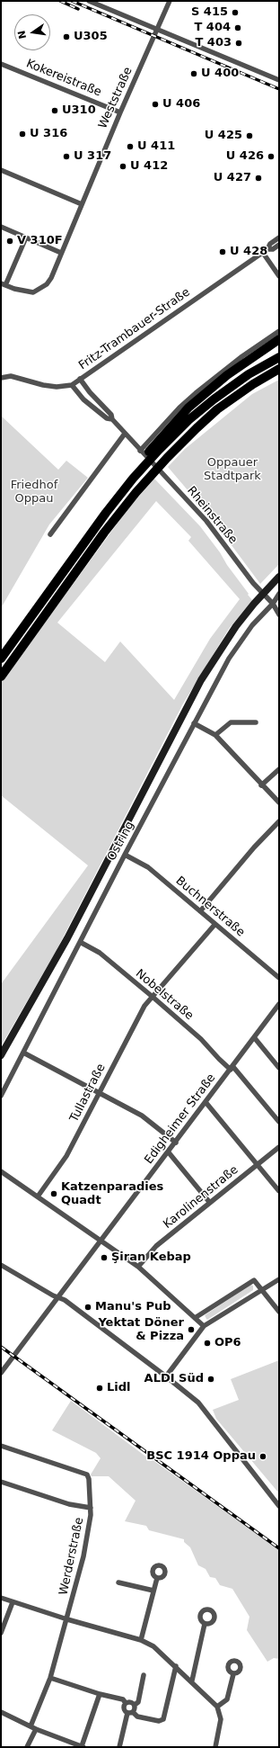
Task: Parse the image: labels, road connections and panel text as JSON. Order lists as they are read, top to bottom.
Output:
{
  "streets": {
    "street": [
      "Kokereistraße",
      "Weststraße",
      "Fritz-Trambauer-Straße",
      "Rheinstraße",
      "Ostring",
      "Buchnerstraße",
      "Nobelstraße",
      "Tullastraße",
      "Edigheimer Straße",
      "Karolinenstraße",
      "Werderstraße"
    ]
  },
  "crossings": [
    ["Kokereistraße", "Weststraße"],
    ["Fritz-Trambauer-Straße", "Rheinstraße"],
    ["Rheinstraße", "Ostring"],
    ["Ostring", "Buchnerstraße"],
    ["Ostring", "Nobelstraße"],
    ["Buchnerstraße", "Tullastraße"],
    ["Nobelstraße", "Tullastraße"],
    ["Nobelstraße", "Edigheimer Straße"]
  ],
  "parks": ["Oppauer Stadtpark", "Friedhof Oppau"],
  "places": [
    "S 415",
    "T 404",
    "U305",
    "T 403",
    "U 400",
    "U 406",
    "U310",
    "U 316",
    "U 425",
    "U 411",
    "U 317",
    "U 426",
    "U 412",
    "U 427",
    "V 310F",
    "U 428",
    "Katzenparadies Quadt",
    "Şiran Kebap",
    "Manu's Pub",
    "Yektat Döner & Pizza",
    "OP6",
    "ALDI Süd",
    "Lidl",
    "BSC 1914 Oppau"
  ],
  "north": "left"
}
